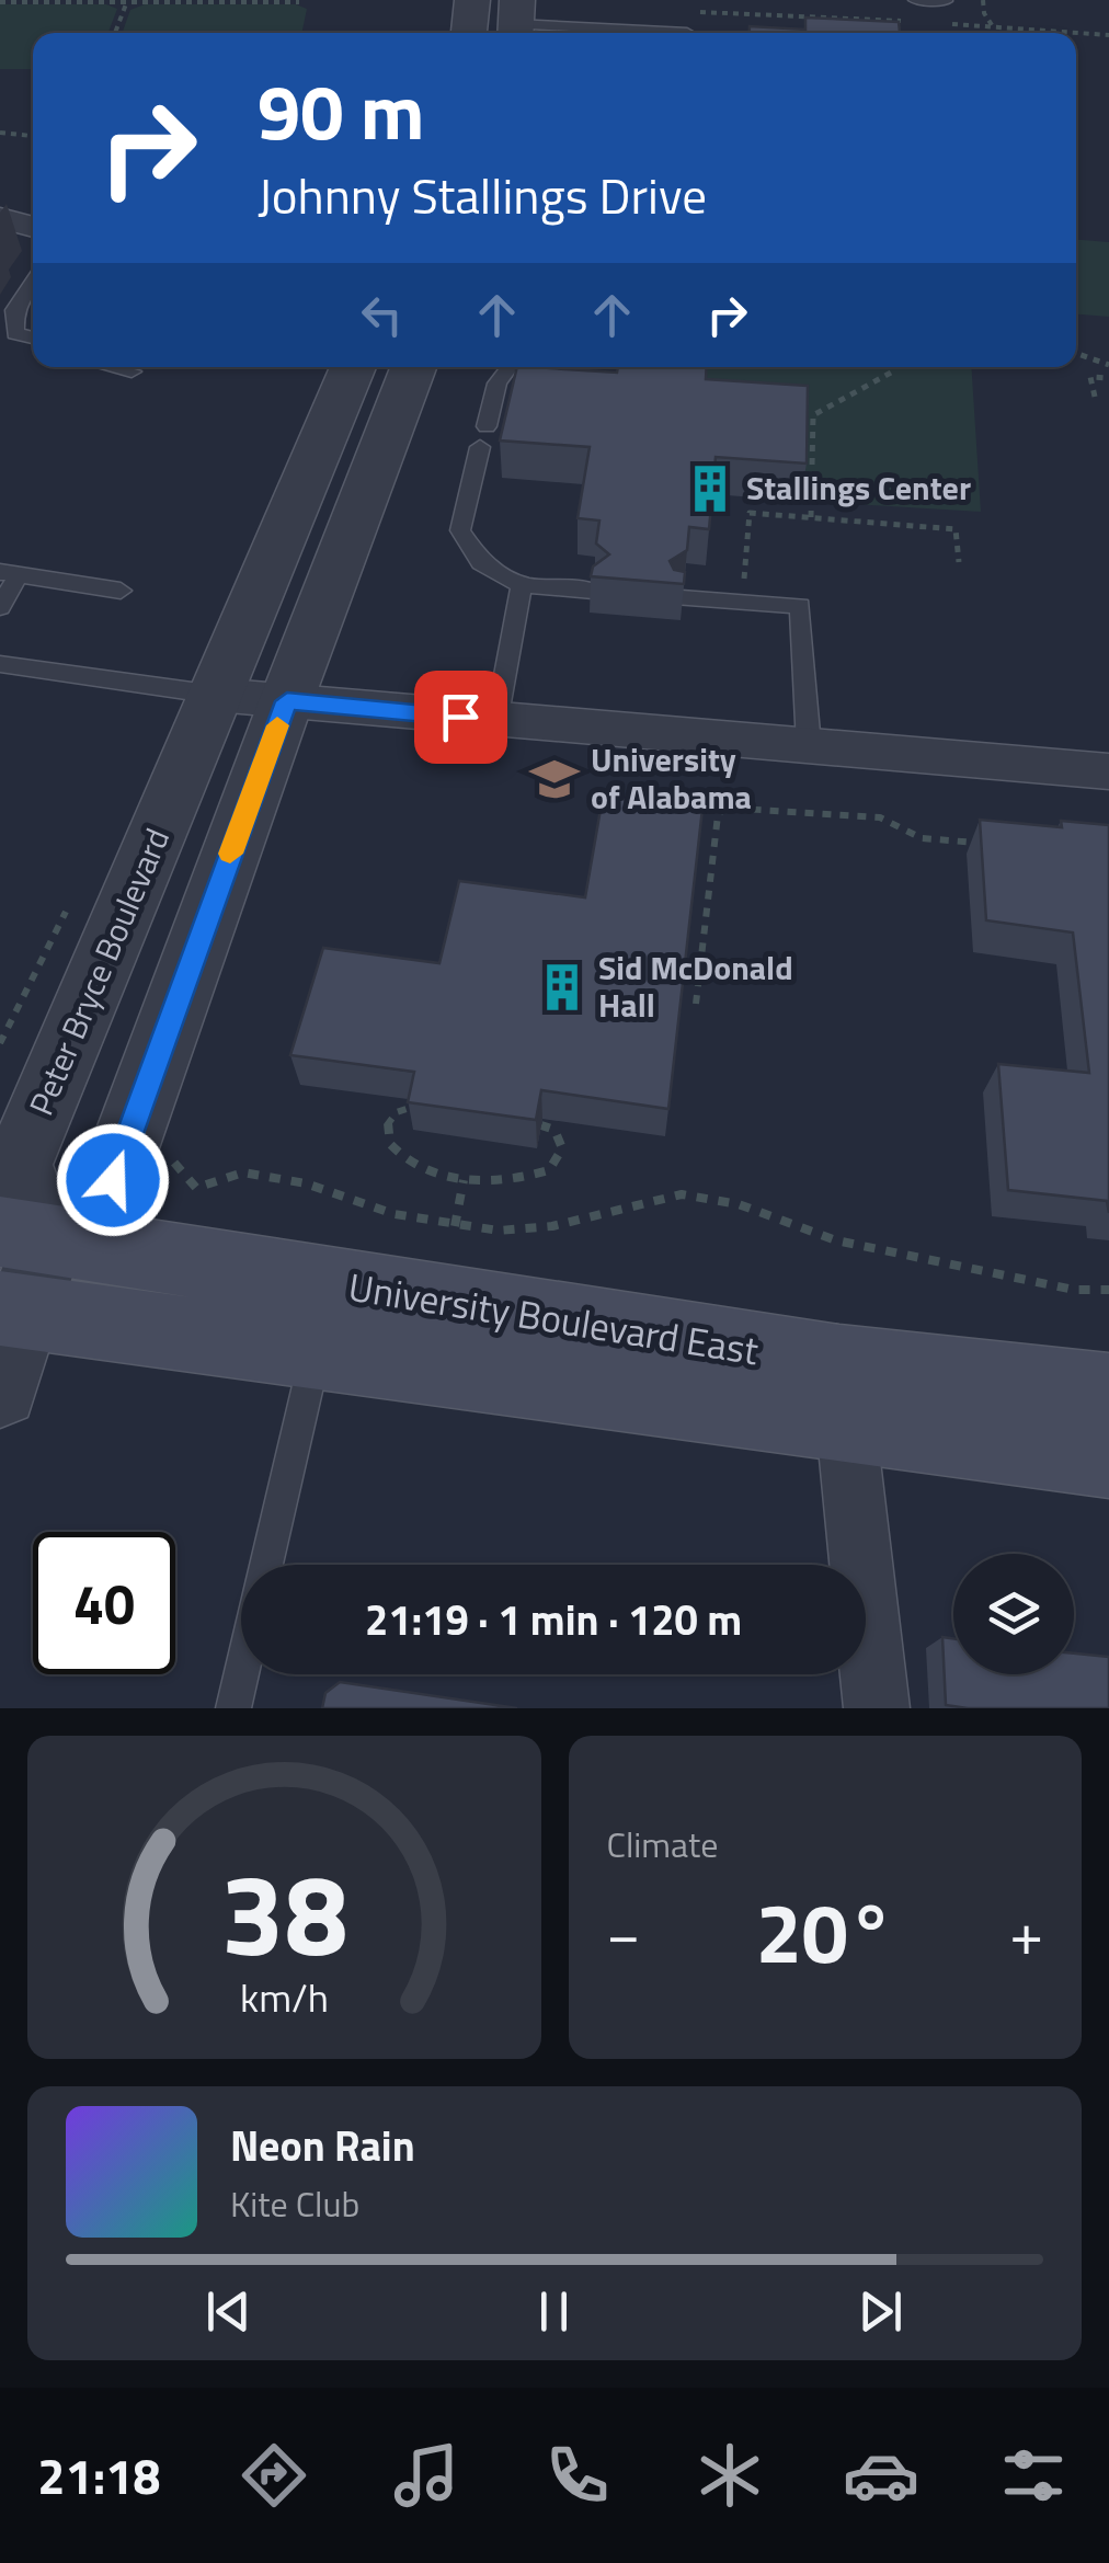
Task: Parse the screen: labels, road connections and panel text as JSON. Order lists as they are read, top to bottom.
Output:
{
  "streets": {
    "main road": ["University Boulevard East"],
    "street": ["Peter Bryce Boulevard"]
  },
  "crossings": [
    ["Peter Bryce Boulevard", "University Boulevard East"]
  ],
  "places": {
    "building": ["Stallings Center", "Sid McDonald Hall"],
    "school or university": ["University of Alabama"]
  },
  "page": {
    "turn": ["90 m", "Johnny Stallings Drive"],
    "limit": "40",
    "trip": "21:19 · 1 min · 120 m",
    "tile": "Climate",
    "heat": ["−", "20°", "+"],
    "song": ["Neon Rain", "Kite Club"],
    "tabs": "21:18",
    "gauge": ["38", "km/h"]
  }
}
